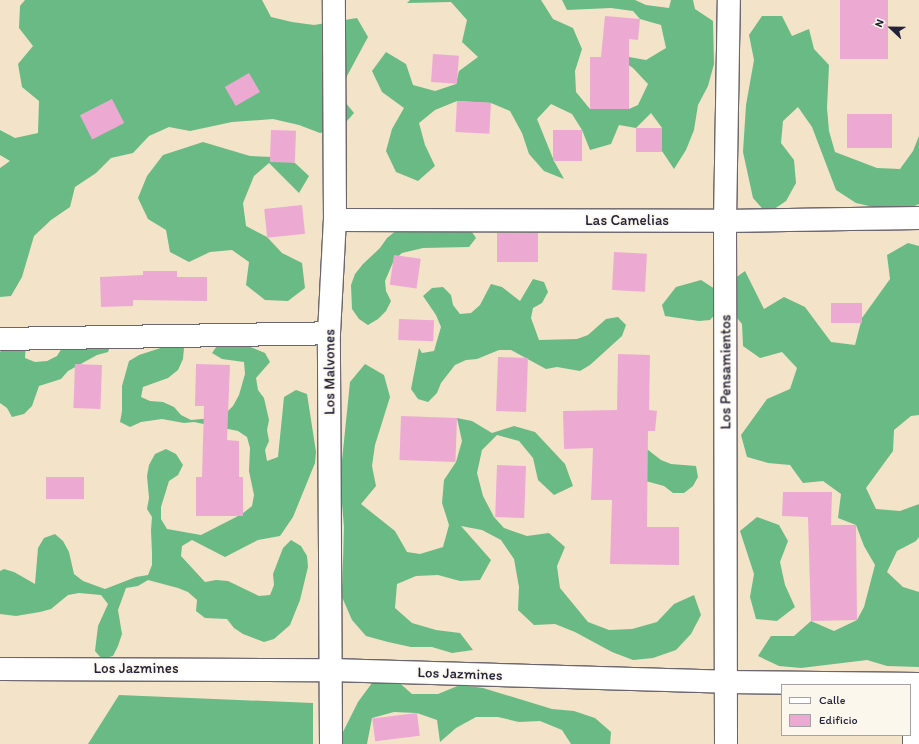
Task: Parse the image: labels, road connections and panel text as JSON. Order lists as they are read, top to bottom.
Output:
{
  "streets": {
    "street": [
      "Las Camelias",
      "Los Malvones",
      "Los Pensamientos",
      "Los Jazmines"
    ]
  },
  "crossings": [
    ["Las Camelias", "Los Malvones"],
    ["Las Camelias", "Los Pensamientos"],
    ["Los Malvones", "Los Jazmines"],
    ["Los Pensamientos", "Los Jazmines"]
  ],
  "legend": ["Calle", "Edificio"],
  "north": "left"
}
